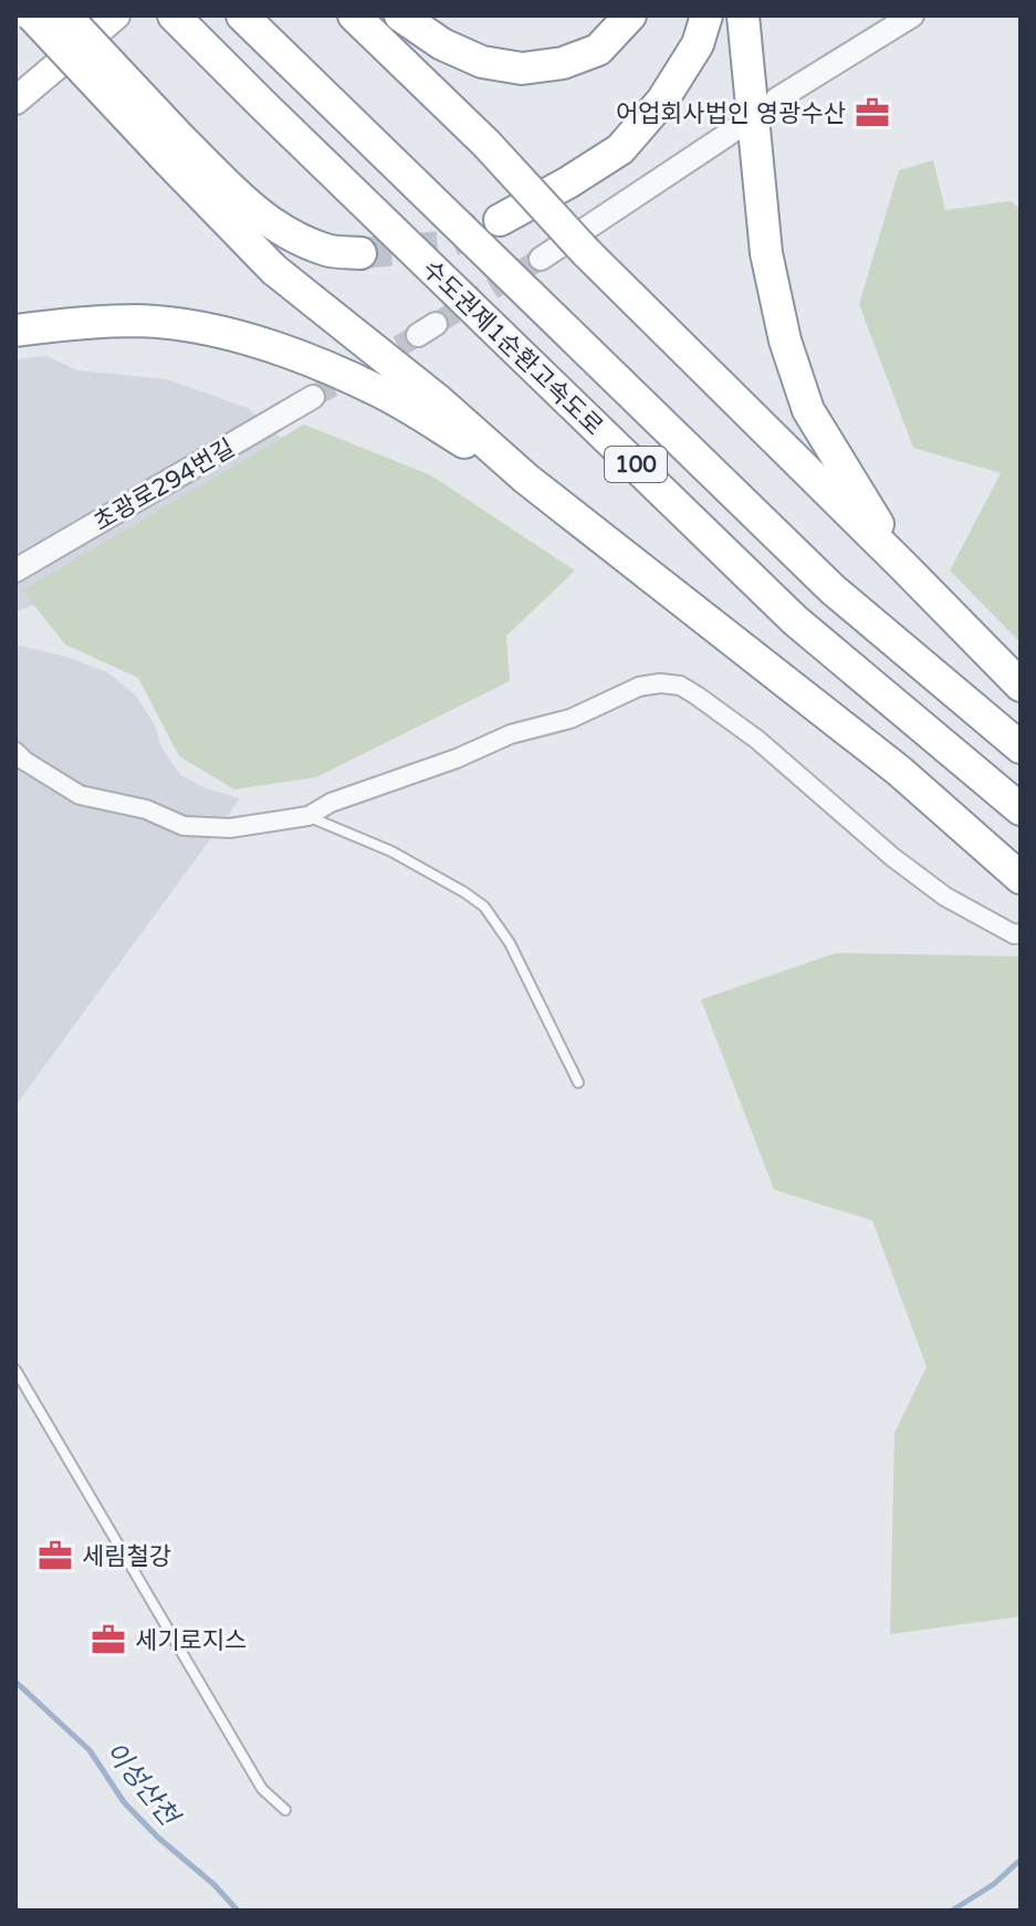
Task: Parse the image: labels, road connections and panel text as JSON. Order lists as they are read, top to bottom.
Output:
{
  "streets": {
    "highway": ["수도권제1순환고속도로", "100"],
    "street": ["초광로294번길"]
  },
  "water": ["이성산천"],
  "places": {
    "office": ["어업회사법인 영광수산", "세림철강", "세기로지스"]
  }
}
